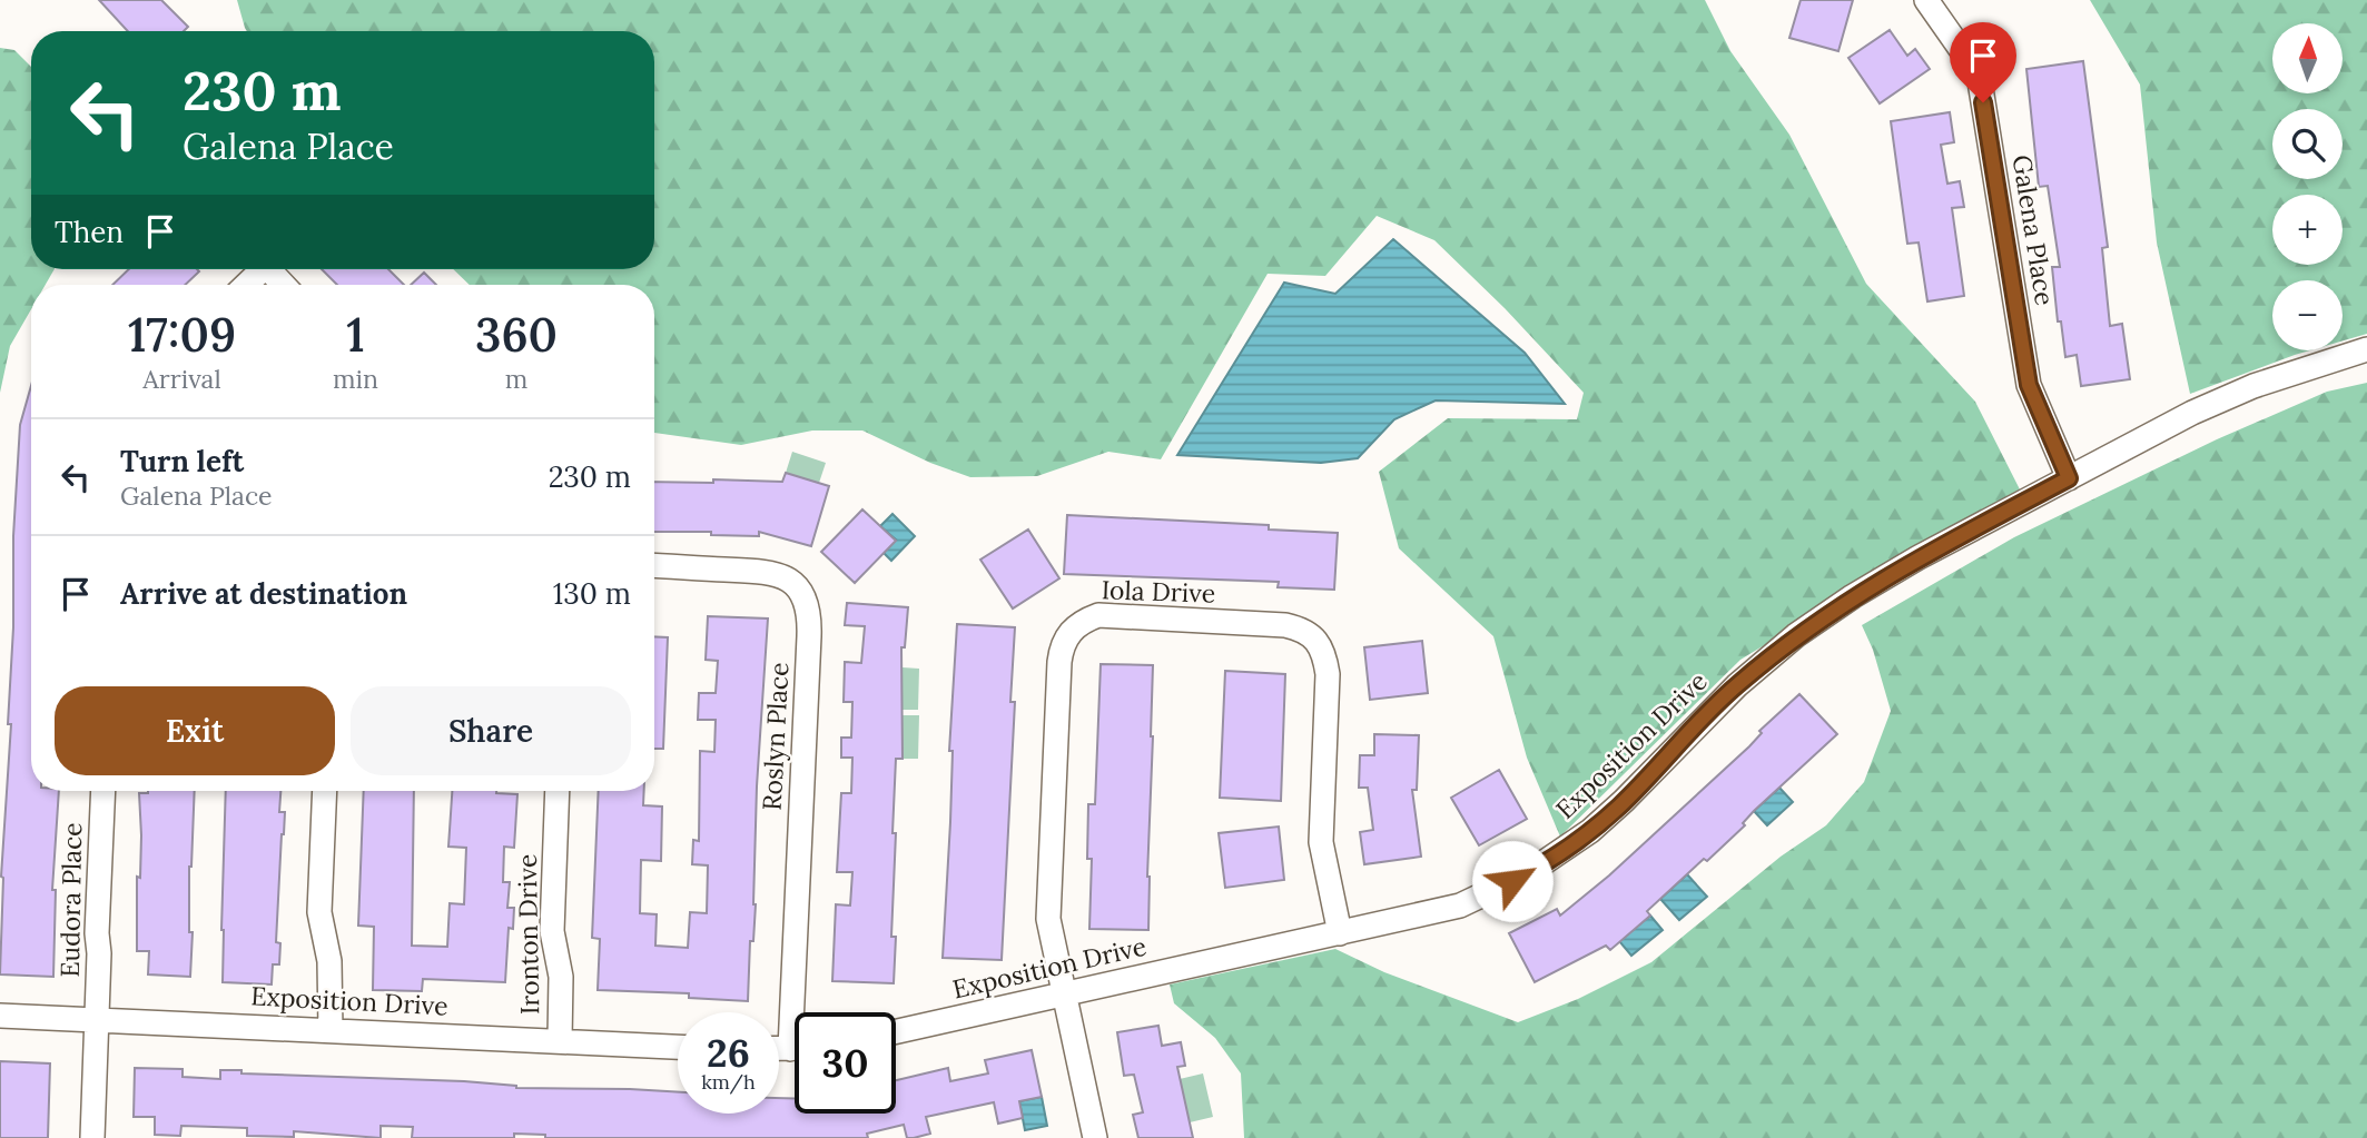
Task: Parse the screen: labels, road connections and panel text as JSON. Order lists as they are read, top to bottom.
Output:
{
  "streets": {
    "street": [
      "Galena Place",
      "Iola Drive",
      "Roslyn Place",
      "Exposition Drive",
      "Eudora Place",
      "Ironton Drive"
    ]
  },
  "crossings": [
    ["Galena Place", "Exposition Drive"],
    ["Iola Drive", "Exposition Drive"],
    ["Exposition Drive", "Eudora Place"],
    ["Exposition Drive", "Ironton Drive"]
  ],
  "north": "top",
  "page": {
    "map_buttons": ["+", "−"],
    "turn": ["230 m", "Galena Place"],
    "then": "Then",
    "eta": [
      "17:09",
      "Arrival",
      "1",
      "min",
      "360",
      "m"
    ],
    "list": [
      {
        "name": "Turn left",
        "note": "Galena Place",
        "value": "230 m"
      },
      {
        "name": "Arrive at destination",
        "value": "130 m"
      }
    ],
    "buttons": ["Exit", "Share"],
    "speed": "26 km/h",
    "limit": "30"
  }
}
